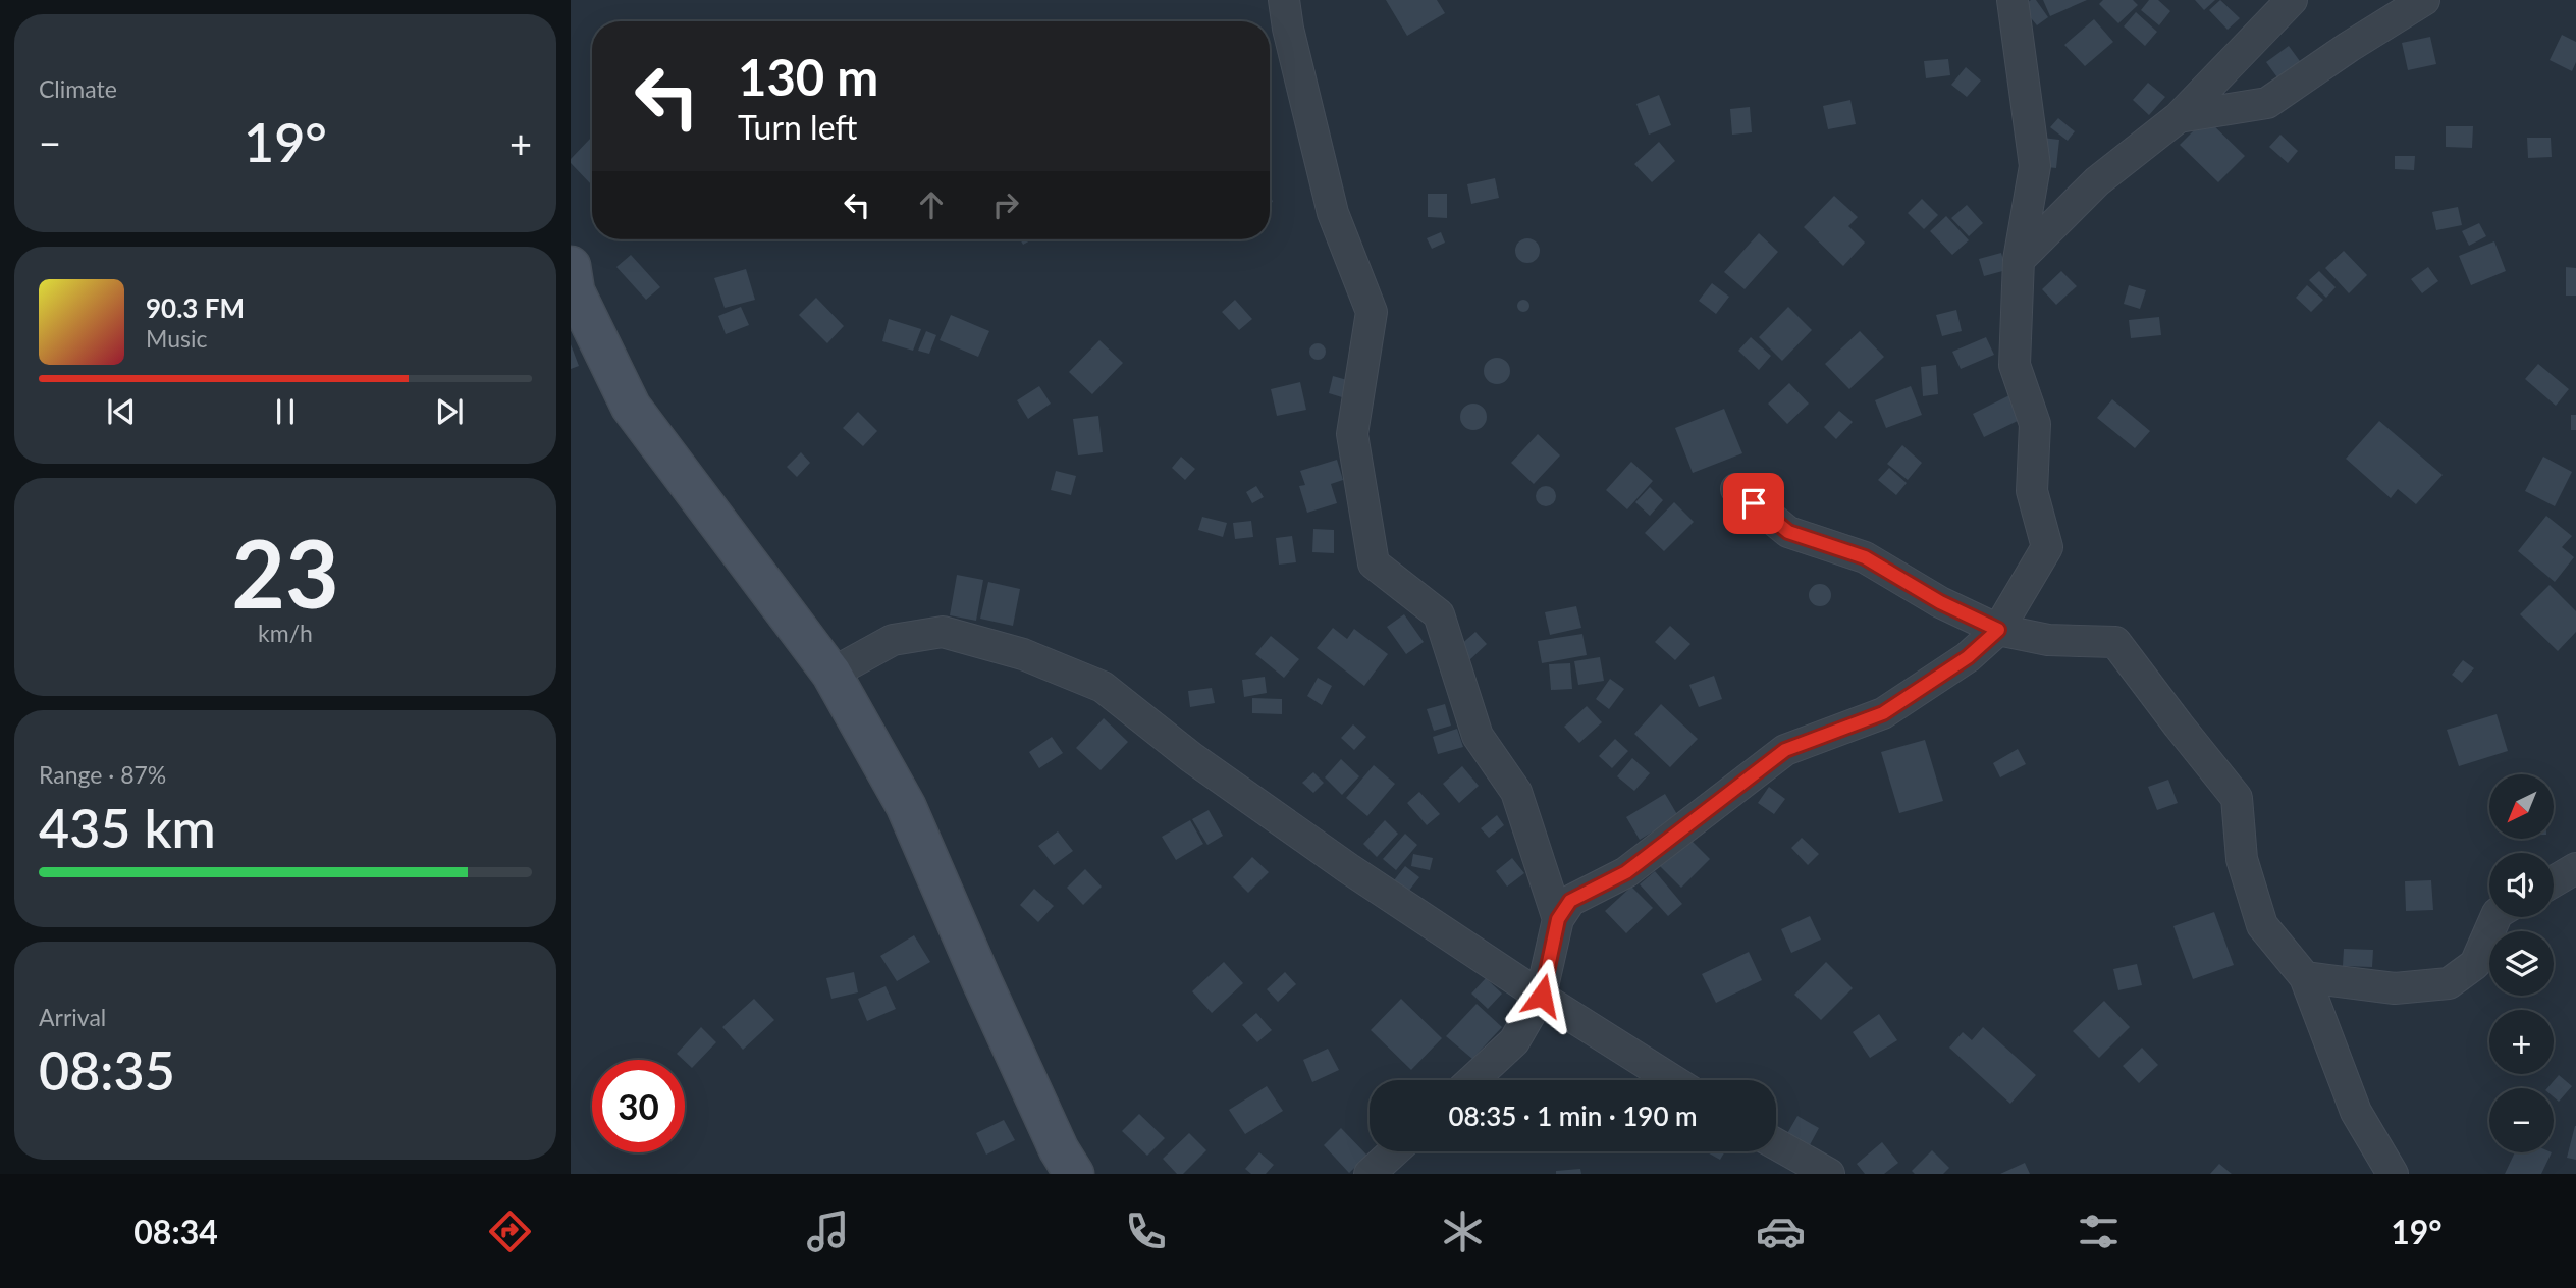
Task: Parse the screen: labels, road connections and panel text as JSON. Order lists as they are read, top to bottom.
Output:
{
  "north": "bottom left",
  "page": {
    "tile": [
      "Climate",
      ["23", "km/h"],
      ["Range · 87%", "435 km"],
      ["Arrival", "08:35"]
    ],
    "turn": ["130 m", "Turn left"],
    "heat": ["−", "19°", "+"],
    "song": ["90.3 FM", "Music"],
    "map_buttons": ["+", "−"],
    "limit": "30",
    "trip": "08:35 · 1 min · 190 m",
    "tabs": ["08:34", "19°"]
  }
}
